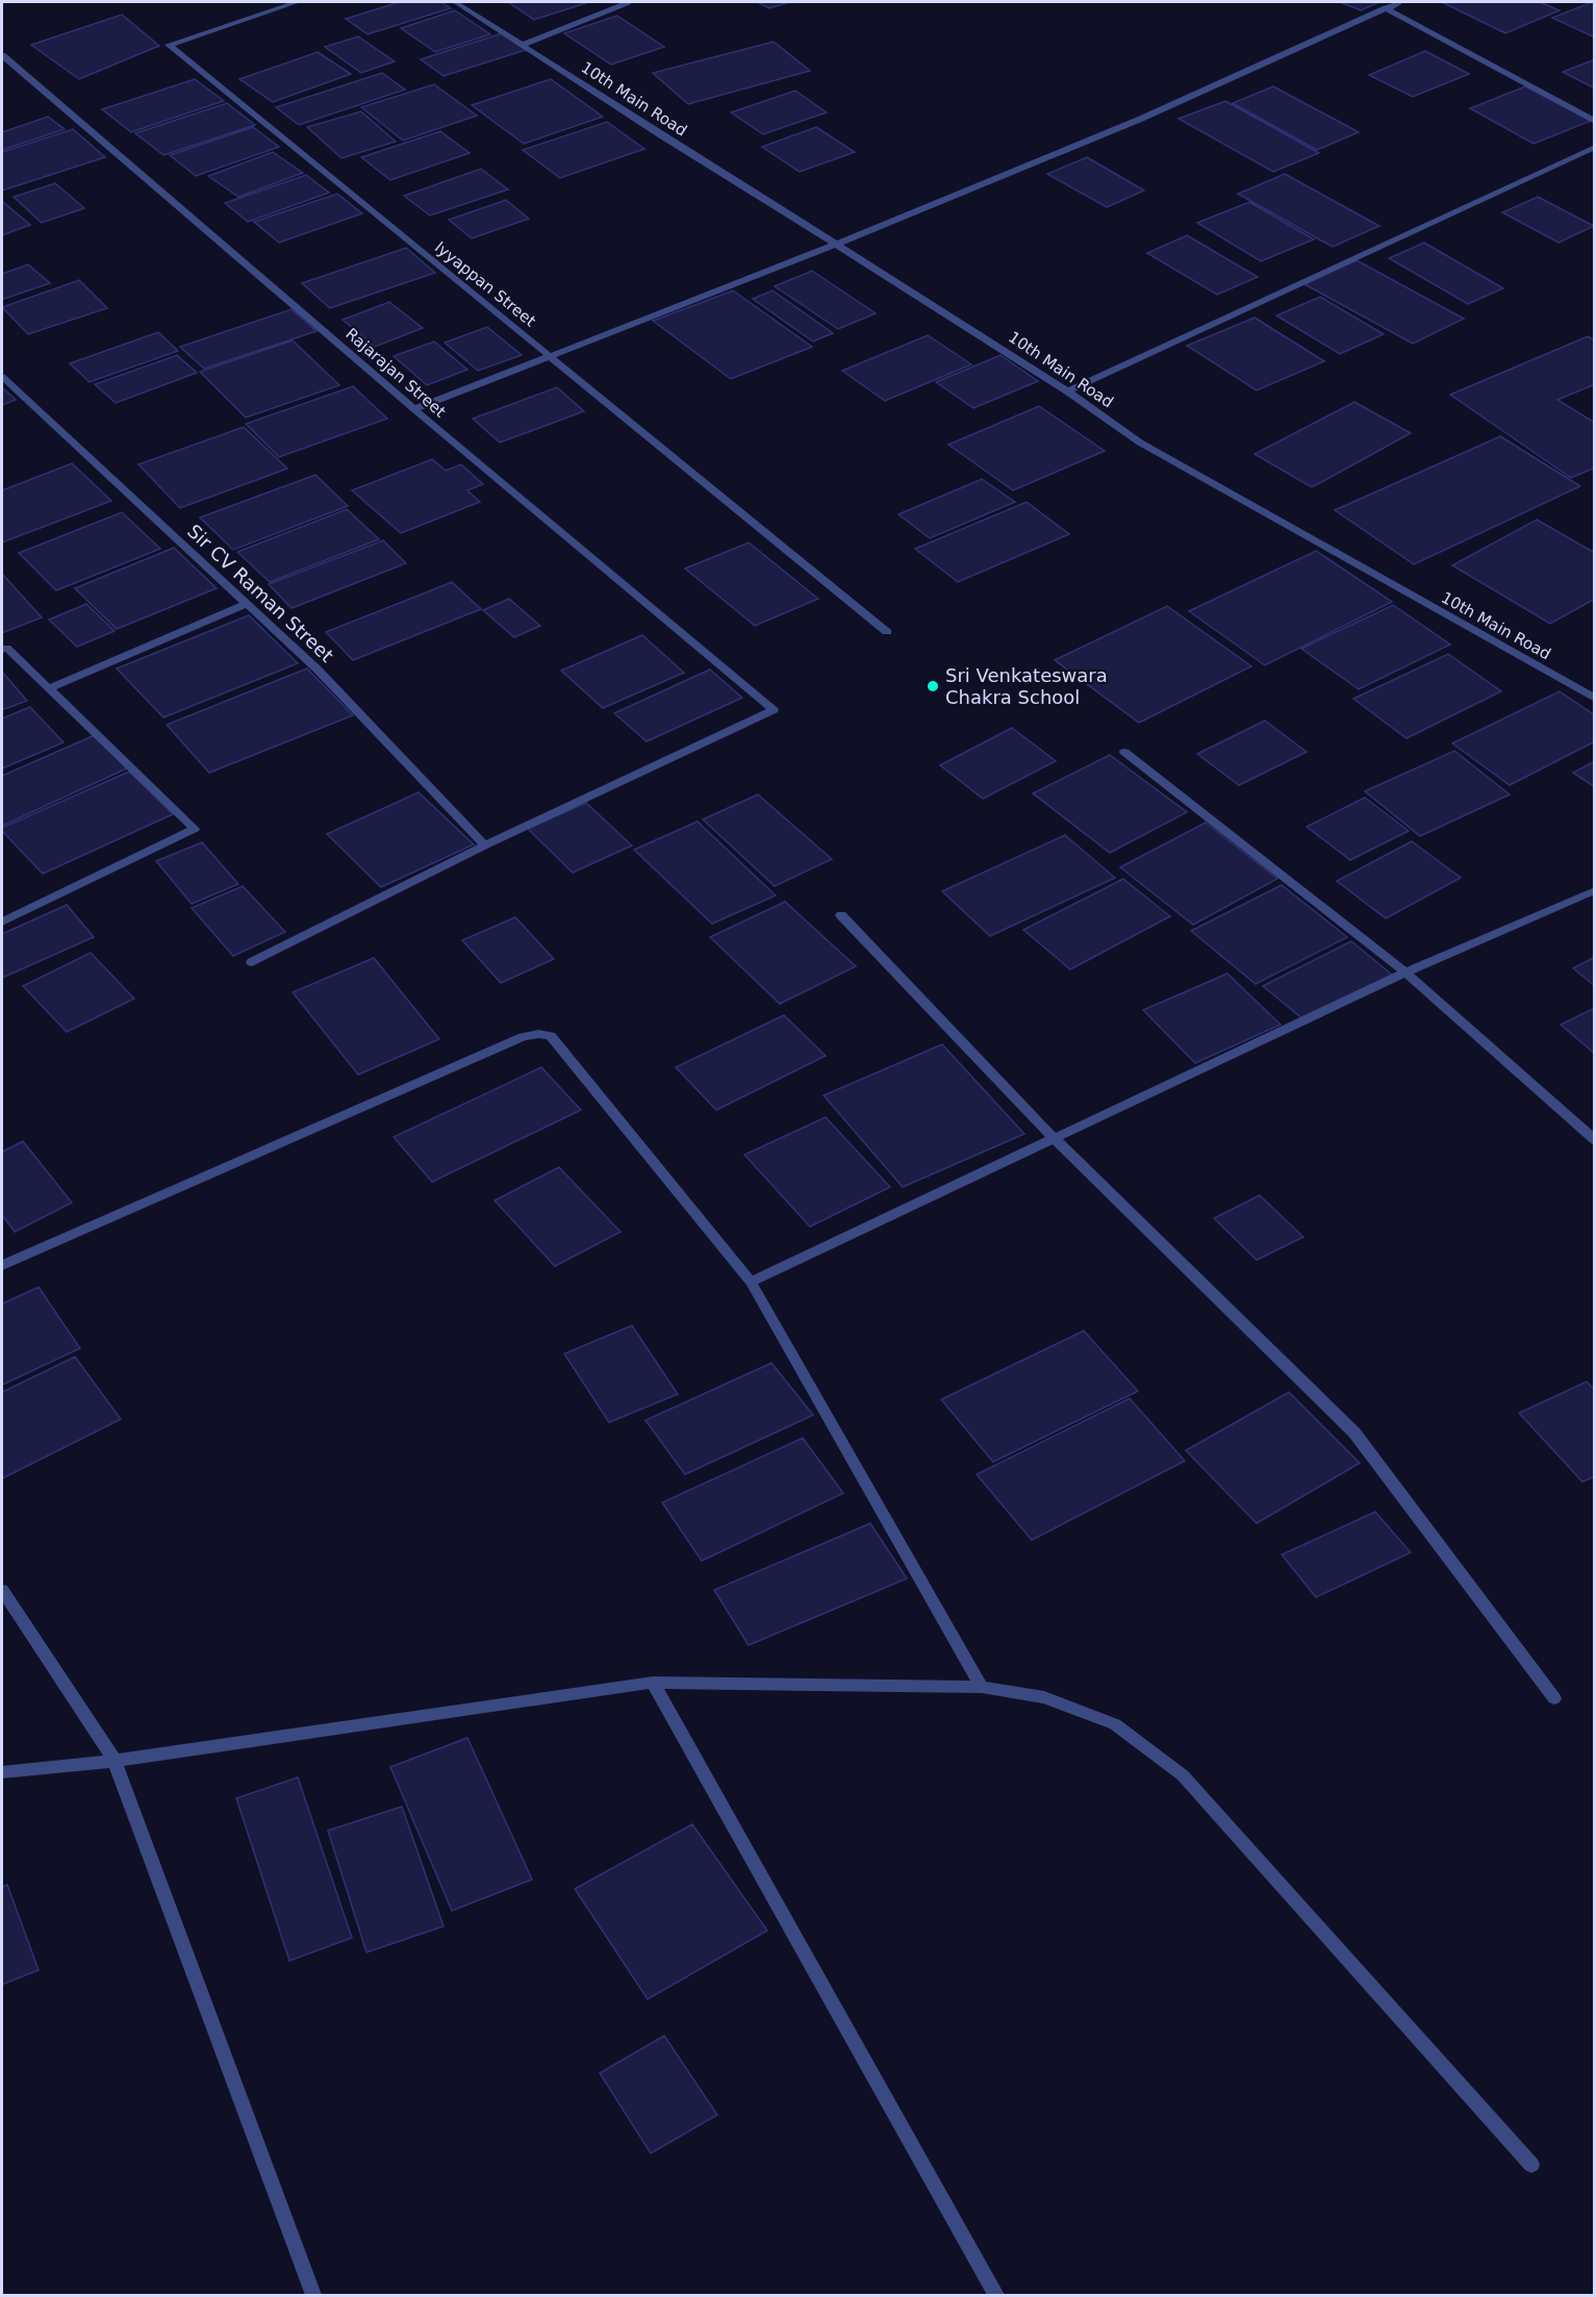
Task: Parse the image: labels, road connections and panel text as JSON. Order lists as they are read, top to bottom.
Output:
{
  "streets": {
    "street": [
      "10th Main Road",
      "Iyyappan Street",
      "Rajarajan Street",
      "Sir CV Raman Street"
    ]
  },
  "crossings": [
    ["Rajarajan Street", "Sir CV Raman Street"]
  ],
  "places": ["Sri Venkateswara Chakra School"]
}
